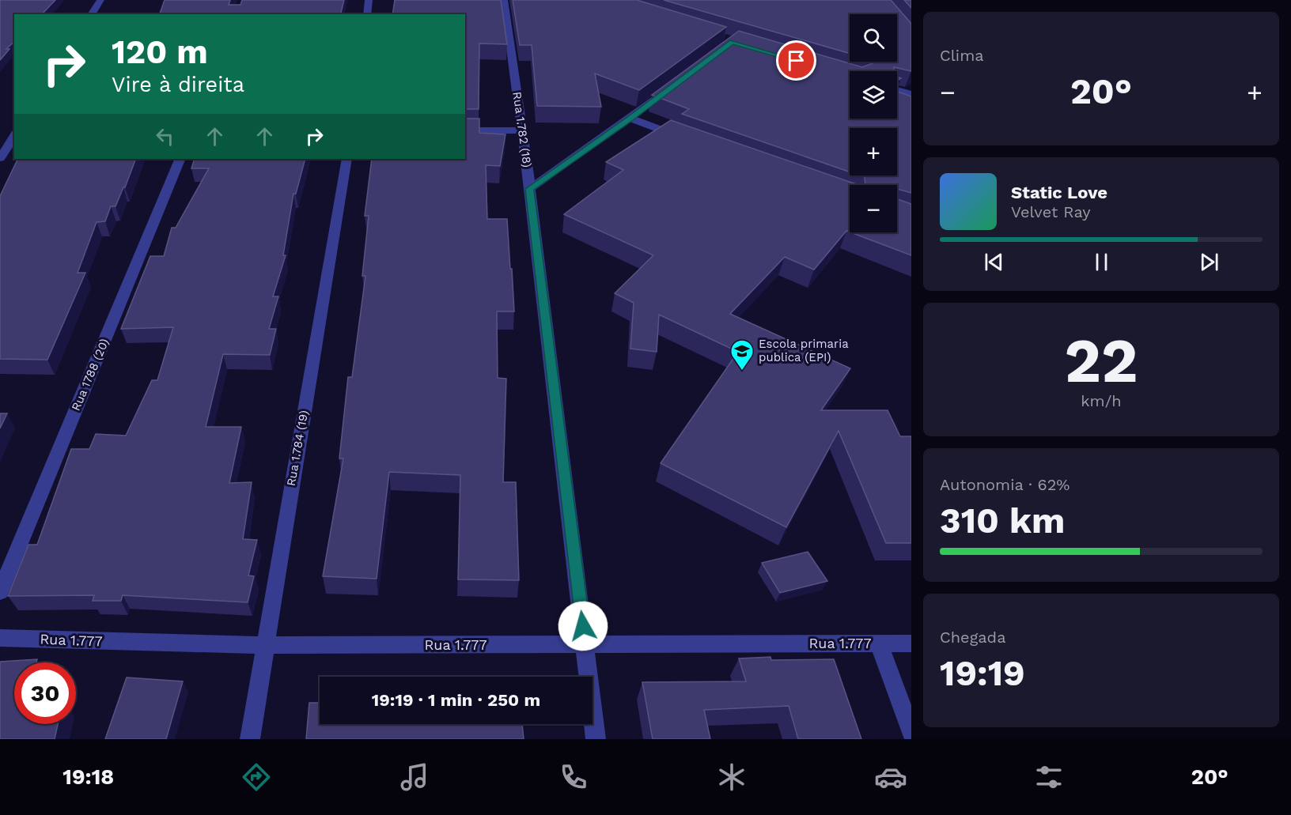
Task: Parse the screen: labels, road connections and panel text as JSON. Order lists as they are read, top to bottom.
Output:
{
  "streets": {
    "street": [
      "Rua 1.782 (18)",
      "Rua 1788 (20)",
      "Rua 1.784 (19)",
      "Rua 1.777"
    ]
  },
  "crossings": [
    ["Rua 1.782 (18)", "Rua 1.777"],
    ["Rua 1.784 (19)", "Rua 1.777"]
  ],
  "places": {
    "school or university": ["Escola primaria publica (EPI)"]
  },
  "page": {
    "tile": [
      "Clima",
      ["22", "km/h"],
      ["Autonomia · 62%", "310 km"],
      ["Chegada", "19:19"]
    ],
    "map_buttons": ["+", "−"],
    "turn": ["120 m", "Vire à direita"],
    "heat": ["−", "20°", "+"],
    "song": ["Static Love", "Velvet Ray"],
    "limit": "30",
    "trip": "19:19 · 1 min · 250 m",
    "tabs": ["19:18", "20°"]
  }
}
